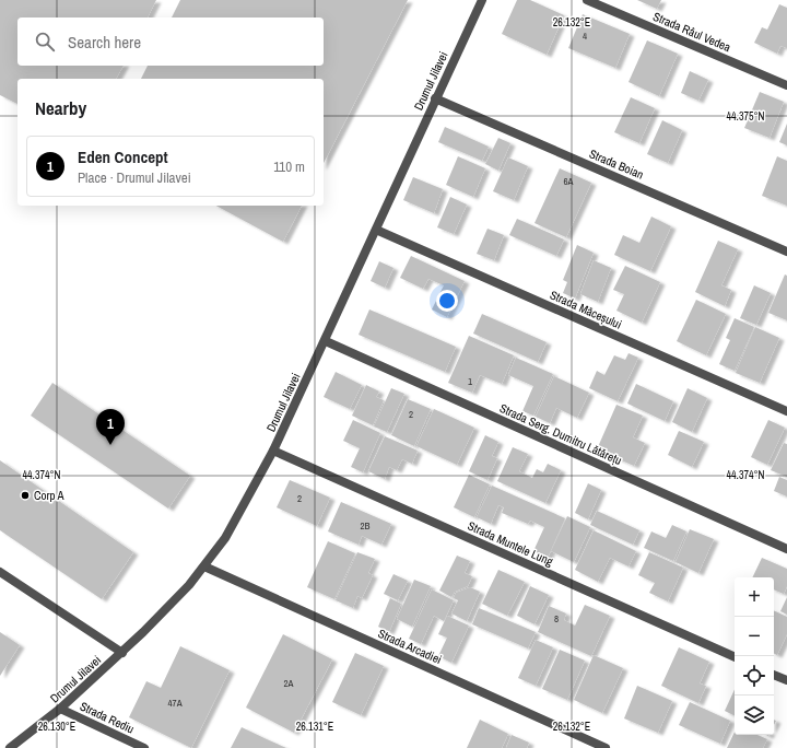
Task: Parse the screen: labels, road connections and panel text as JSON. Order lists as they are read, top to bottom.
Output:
{
  "streets": {
    "street": [
      "Strada Râul Vedea",
      "Drumul Jilavei",
      "Strada Boian",
      "Strada Măceșului",
      "Strada Serg. Dumitru Lătărețu",
      "Strada Muntele Lung",
      "Strada Arcadiei",
      "Strada Rediu"
    ]
  },
  "crossings": [
    ["Drumul Jilavei", "Strada Boian"],
    ["Drumul Jilavei", "Strada Măceșului"],
    ["Drumul Jilavei", "Strada Serg. Dumitru Lătărețu"],
    ["Drumul Jilavei", "Strada Muntele Lung"],
    ["Drumul Jilavei", "Strada Arcadiei"],
    ["Drumul Jilavei", "Strada Rediu"]
  ],
  "places": ["Corp A"],
  "house_numbers": [
    "4",
    "6A",
    "1",
    "2",
    "2",
    "2B",
    "8",
    "2A",
    "47A"
  ],
  "page": {
    "search": "Search here",
    "heading": "Nearby",
    "list": [
      {
        "mark": "1",
        "name": "Eden Concept",
        "note": "Place · Drumul Jilavei",
        "value": "110 m"
      }
    ],
    "pins": "1",
    "map_buttons": ["+", "−"]
  },
  "coordinates": [
    "26.132°E",
    "44.375°N",
    "44.374°N",
    "26.130°E",
    "26.131°E"
  ]
}
